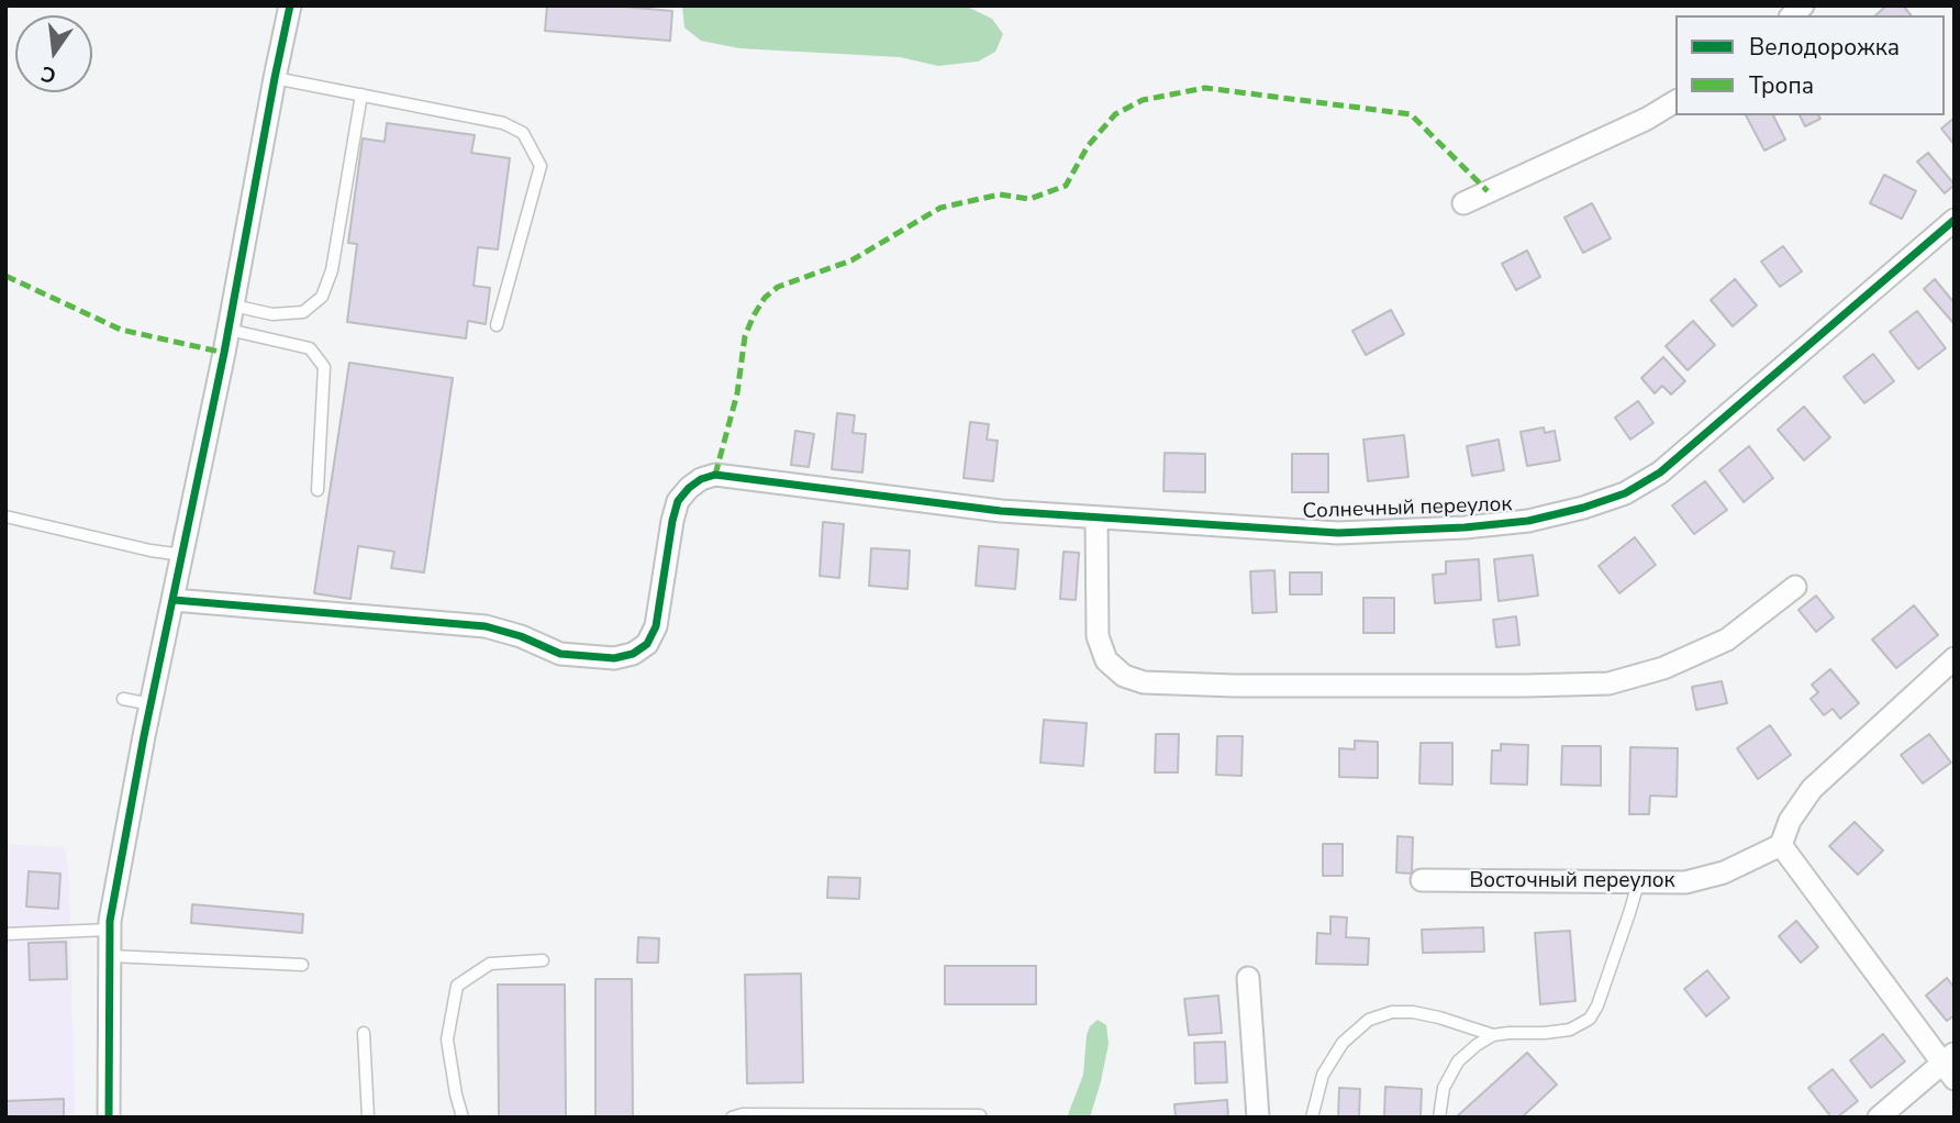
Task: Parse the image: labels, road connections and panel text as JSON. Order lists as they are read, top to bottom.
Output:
{
  "streets": {
    "street": ["Солнечный переулок", "Восточный переулок"]
  },
  "legend": ["Велодорожка", "Тропа"],
  "north": "bottom"
}
